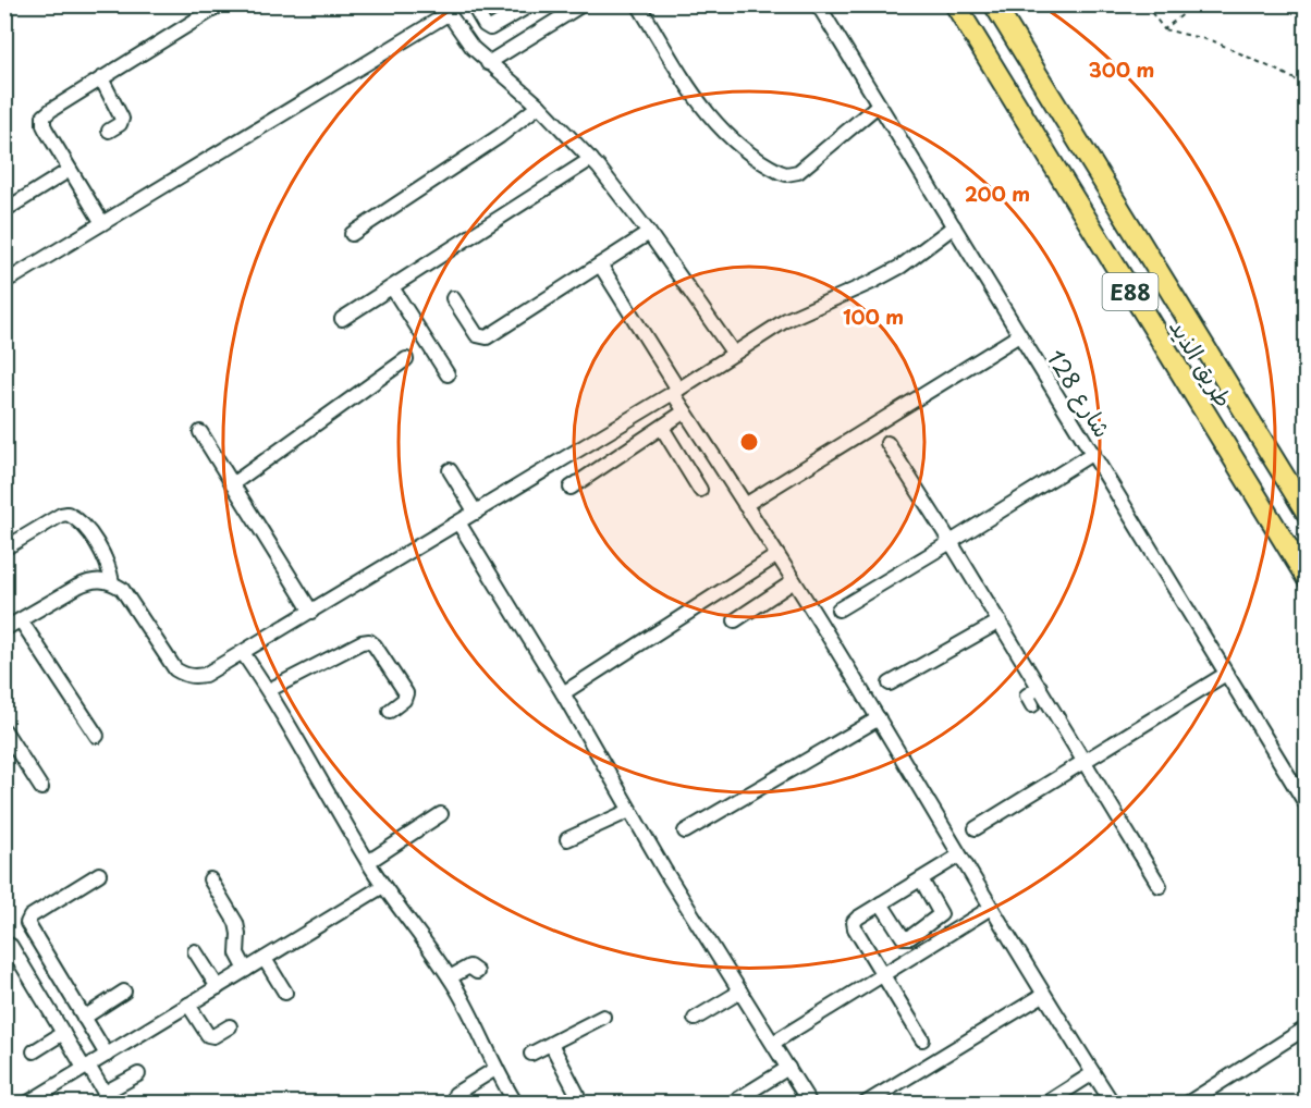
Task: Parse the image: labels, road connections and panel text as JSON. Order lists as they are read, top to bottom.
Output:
{
  "streets": {
    "highway": ["E88", "طريق الذيد"],
    "street": ["شارع 128"]
  },
  "rings": ["300 m", "200 m", "100 m"]
}
